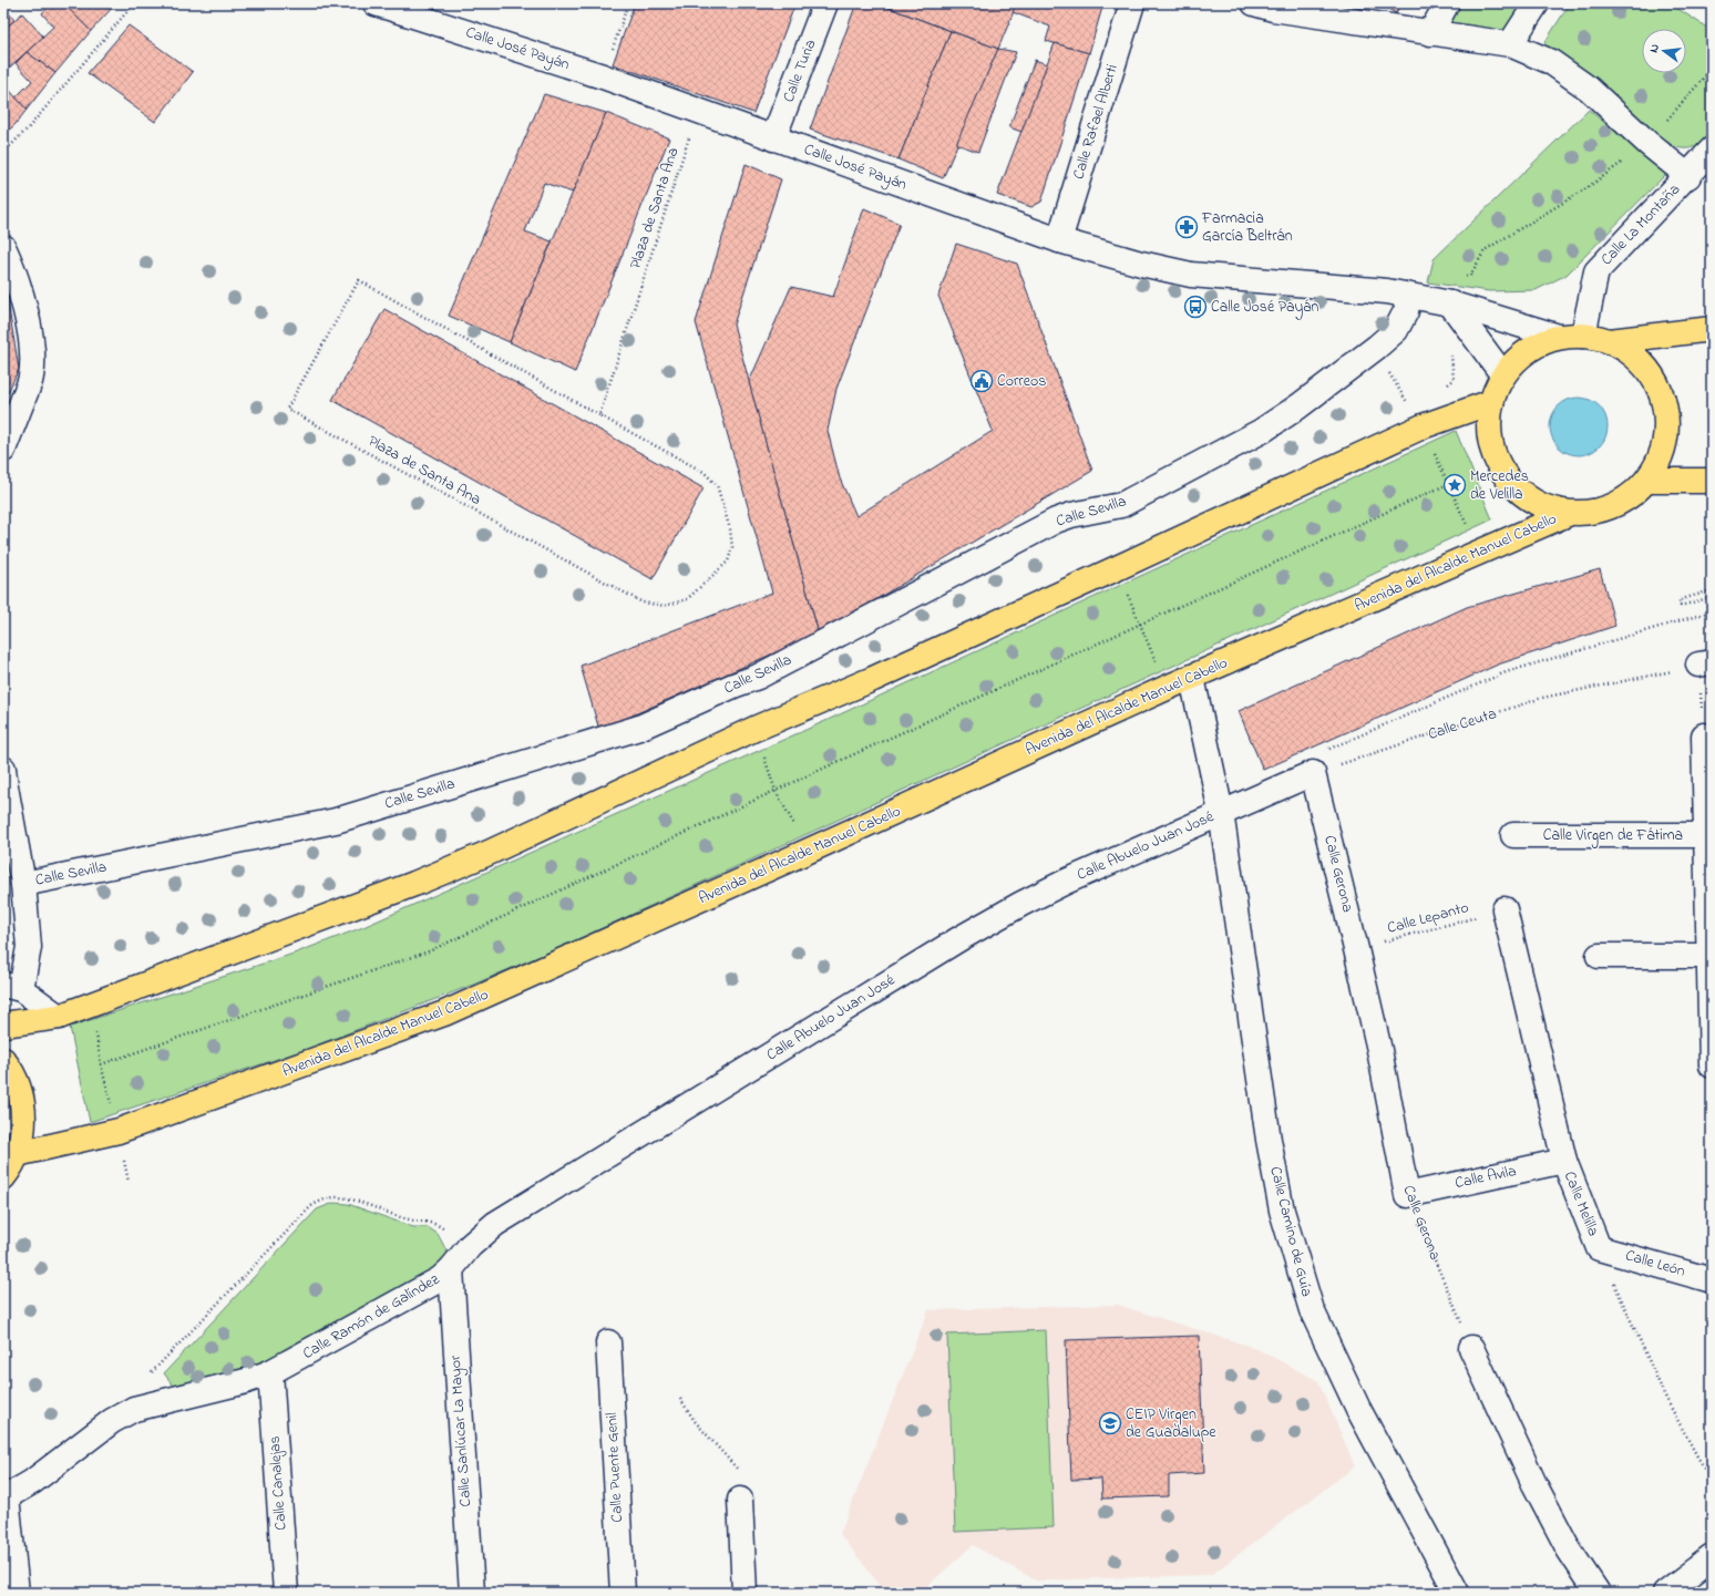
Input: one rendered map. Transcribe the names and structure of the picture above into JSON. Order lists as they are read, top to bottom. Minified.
{"streets":{"main road":["Avenida del Alcalde Manuel Cabello"],"street":["Calle José Payán","Calle Turia","Calle Rafael Alberti","Calle La Montaña","Calle Sevilla","Calle Virgen de Fátima","Calle Abuelo Juan José","Calle Gerona","Calle Avila","Calle Melilla","Calle Camino de Guía","Calle León","Calle Ramón de Galíndez","Calle Sanlúcar La Mayor","Calle Puente Genil","Calle Canalejas"],"path":["Plaza de Santa Ana","Calle Ceuta","Calle Lepanto"]},"crossings":[["Calle José Payán","Calle Turia"],["Calle José Payán","Calle Rafael Alberti"],["Calle José Payán","Plaza de Santa Ana"],["Calle José Payán","Calle Sevilla"],["Avenida del Alcalde Manuel Cabello","Calle Camino de Guía"],["Calle Ceuta","Calle Gerona"],["Calle Abuelo Juan José","Calle Camino de Guía"],["Calle Abuelo Juan José","Calle Ramón de Galíndez"],["Calle Abuelo Juan José","Calle Sanlúcar La Mayor"],["Calle Gerona","Calle Lepanto"],["Calle Gerona","Calle Avila"],["Calle Lepanto","Calle Melilla"],["Calle Avila","Calle Melilla"],["Calle Melilla","Calle León"],["Calle Ramón de Galíndez","Calle Sanlúcar La Mayor"],["Calle Ramón de Galíndez","Calle Canalejas"]],"places":{"pharmacy":["Farmacia García Beltrán"],"bus stop":["Calle José Payán"],"public building":["Correos"],"place":["Mercedes de Velilla"],"school or university":["CEIP Virgen de Guadalupe"]},"north":"left"}
